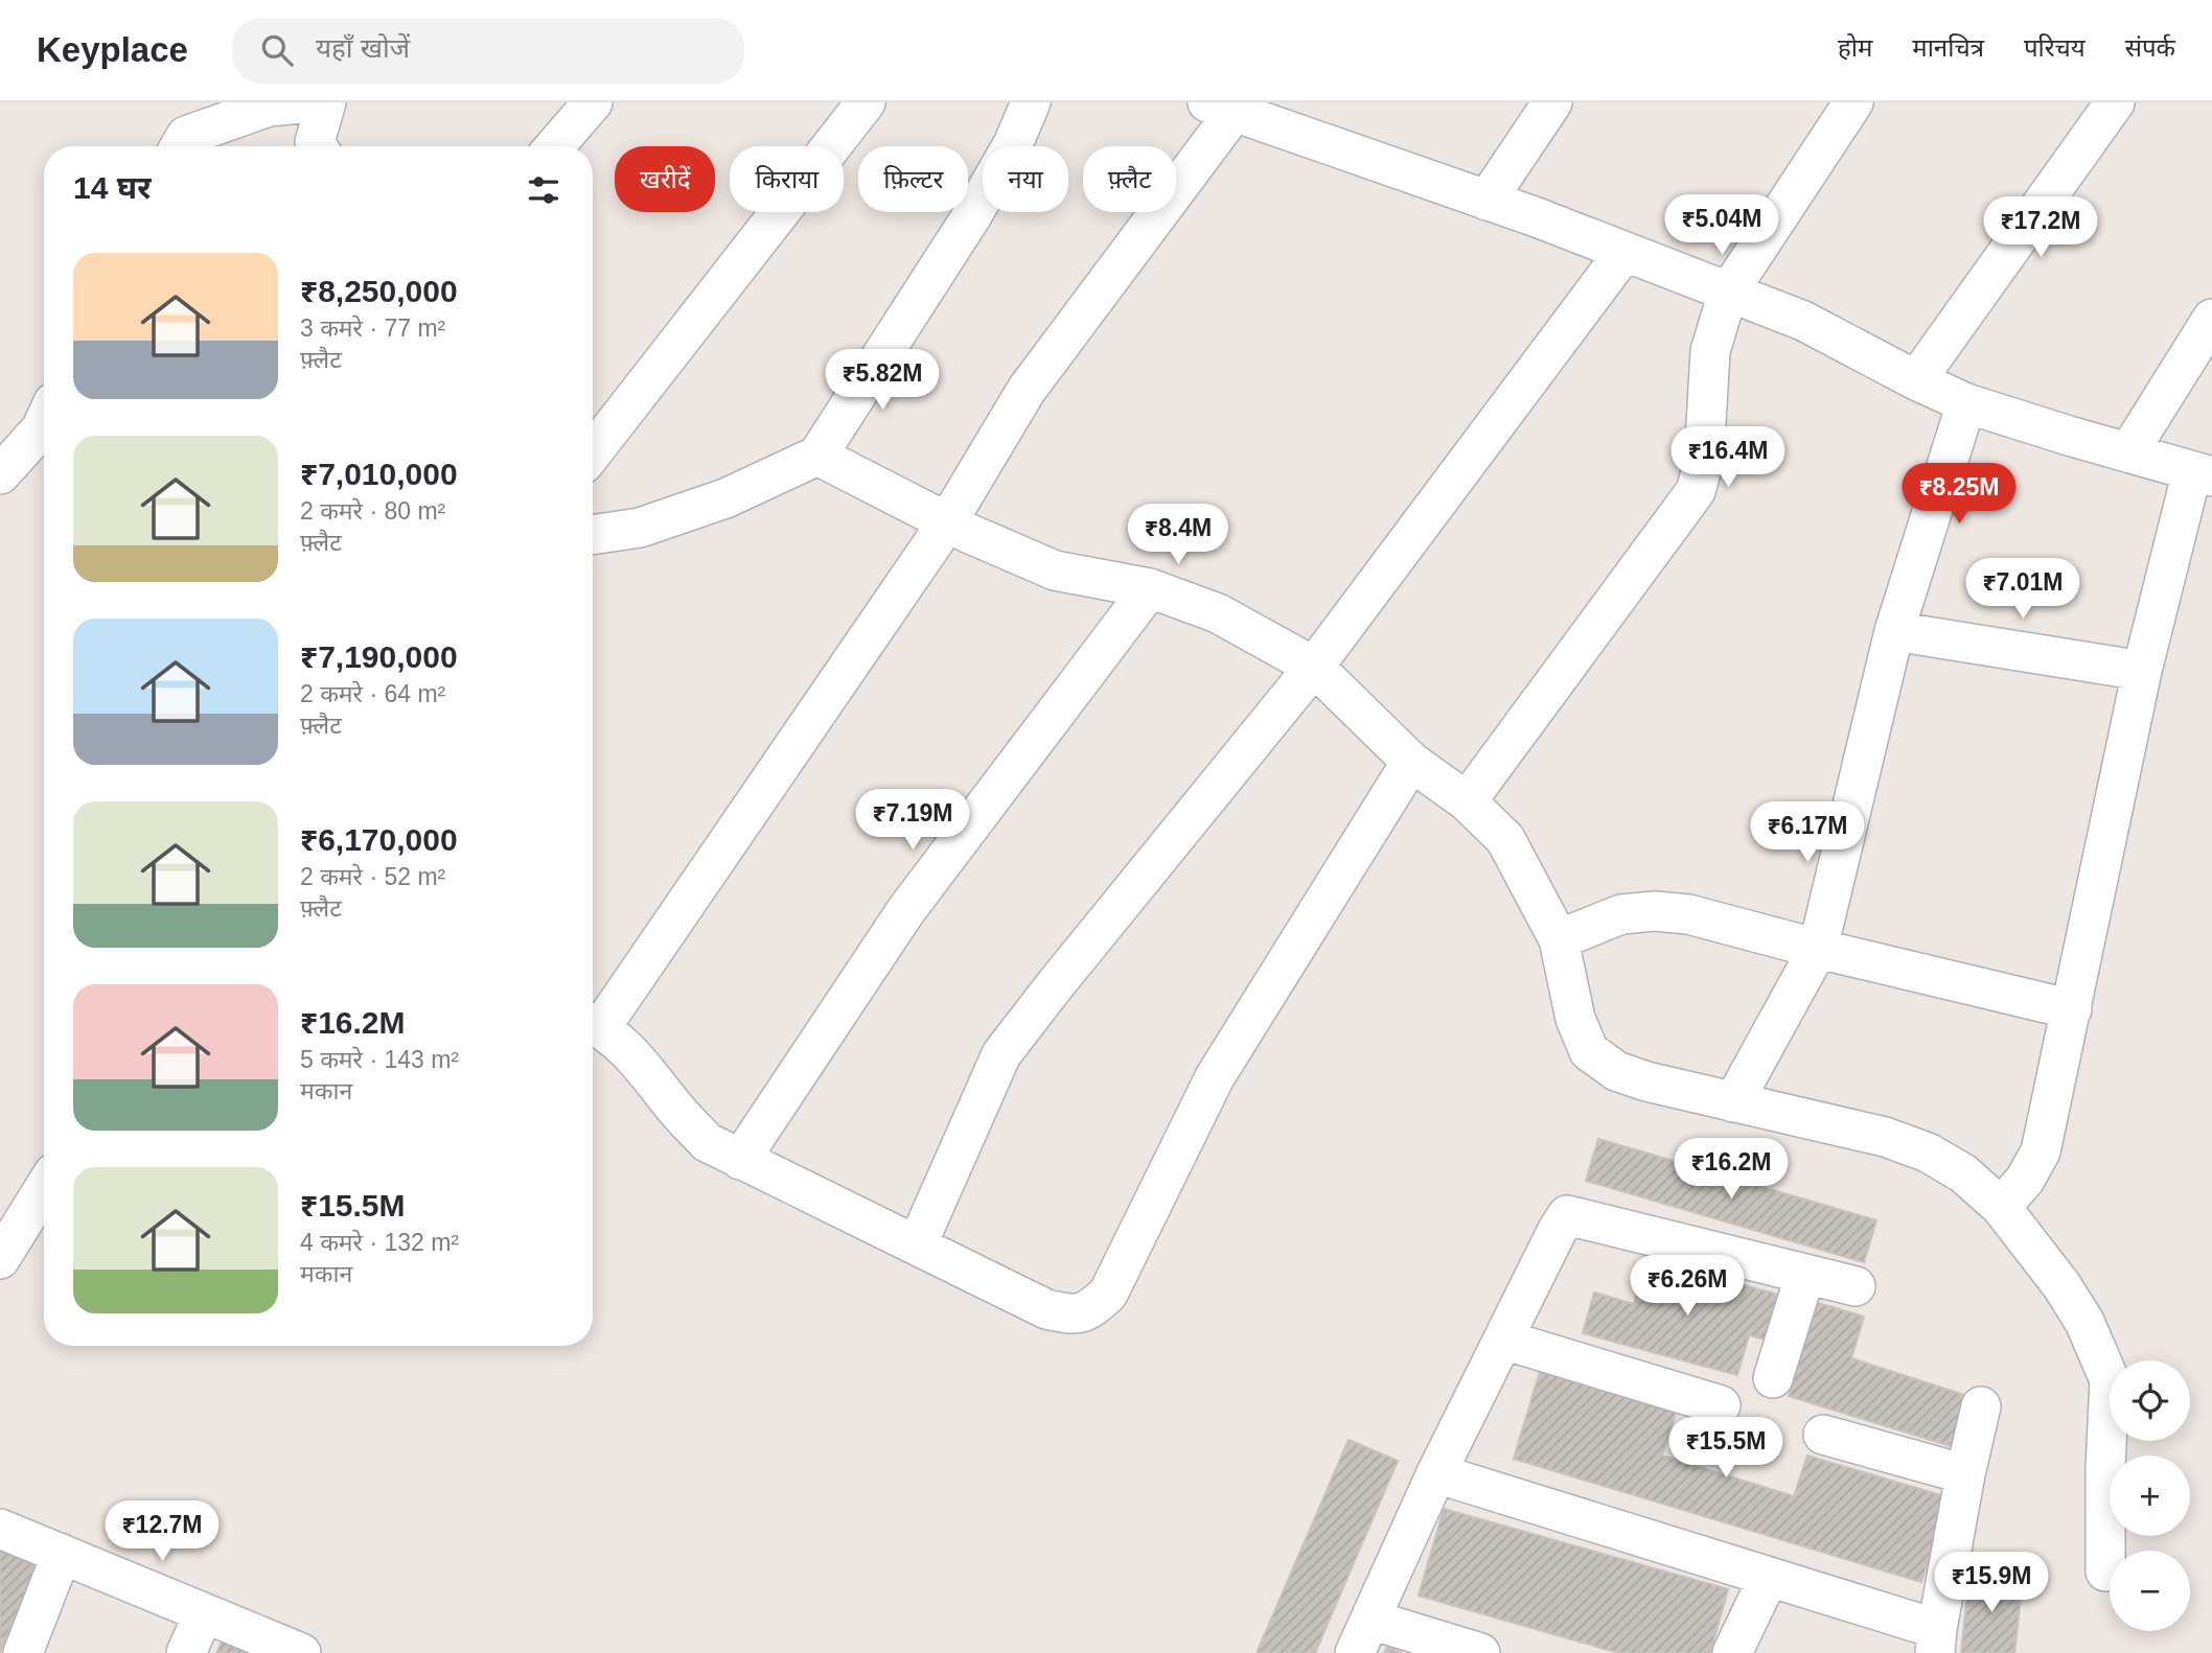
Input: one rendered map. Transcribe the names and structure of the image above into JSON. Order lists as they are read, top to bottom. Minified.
{"page":{"header":"Keyplace","search":"यहाँ खोजें","nav":["होम","मानचित्र","परिचय","संपर्क"],"chip":["खरीदें","किराया","फ़िल्टर","नया","फ़्लैट"],"heading":"14 घर","price":["₹5.04M","₹17.2M","₹5.82M","₹16.4M","₹8.25M","₹8.4M","₹7.01M","₹7.19M","₹6.17M","₹16.2M","₹6.26M","₹15.5M","₹12.7M","₹15.9M"],"list":[{"name":"₹8,250,000","note":"3 कमरे · 77 m² · फ़्लैट"},{"name":"₹7,010,000","note":"2 कमरे · 80 m² · फ़्लैट"},{"name":"₹7,190,000","note":"2 कमरे · 64 m² · फ़्लैट"},{"name":"₹6,170,000","note":"2 कमरे · 52 m² · फ़्लैट"},{"name":"₹16.2M","note":"5 कमरे · 143 m² · मकान"},{"name":"₹15.5M","note":"4 कमरे · 132 m² · मकान"}],"map_buttons":["+","−"]}}
